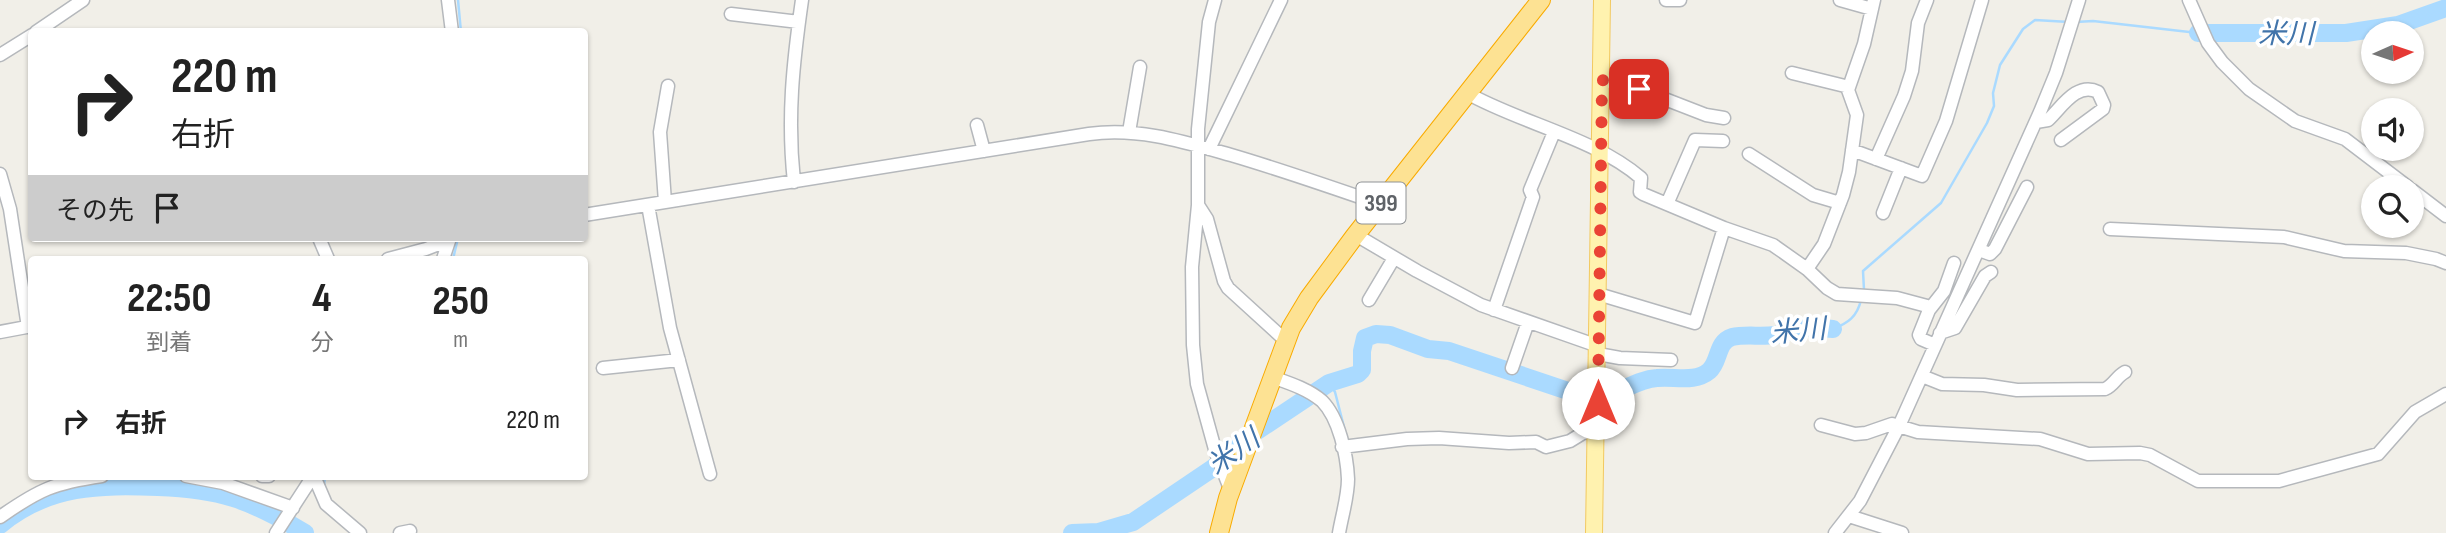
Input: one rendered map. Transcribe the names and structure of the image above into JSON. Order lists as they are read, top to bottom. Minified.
{"streets":{"highway":["399"]},"water":["米川"],"north":"right","page":{"turn":["220 m","右折"],"then":"その先","eta":["22:50","到着","4","分","250","m"],"list":[{"name":"右折","value":"220 m"}]}}
